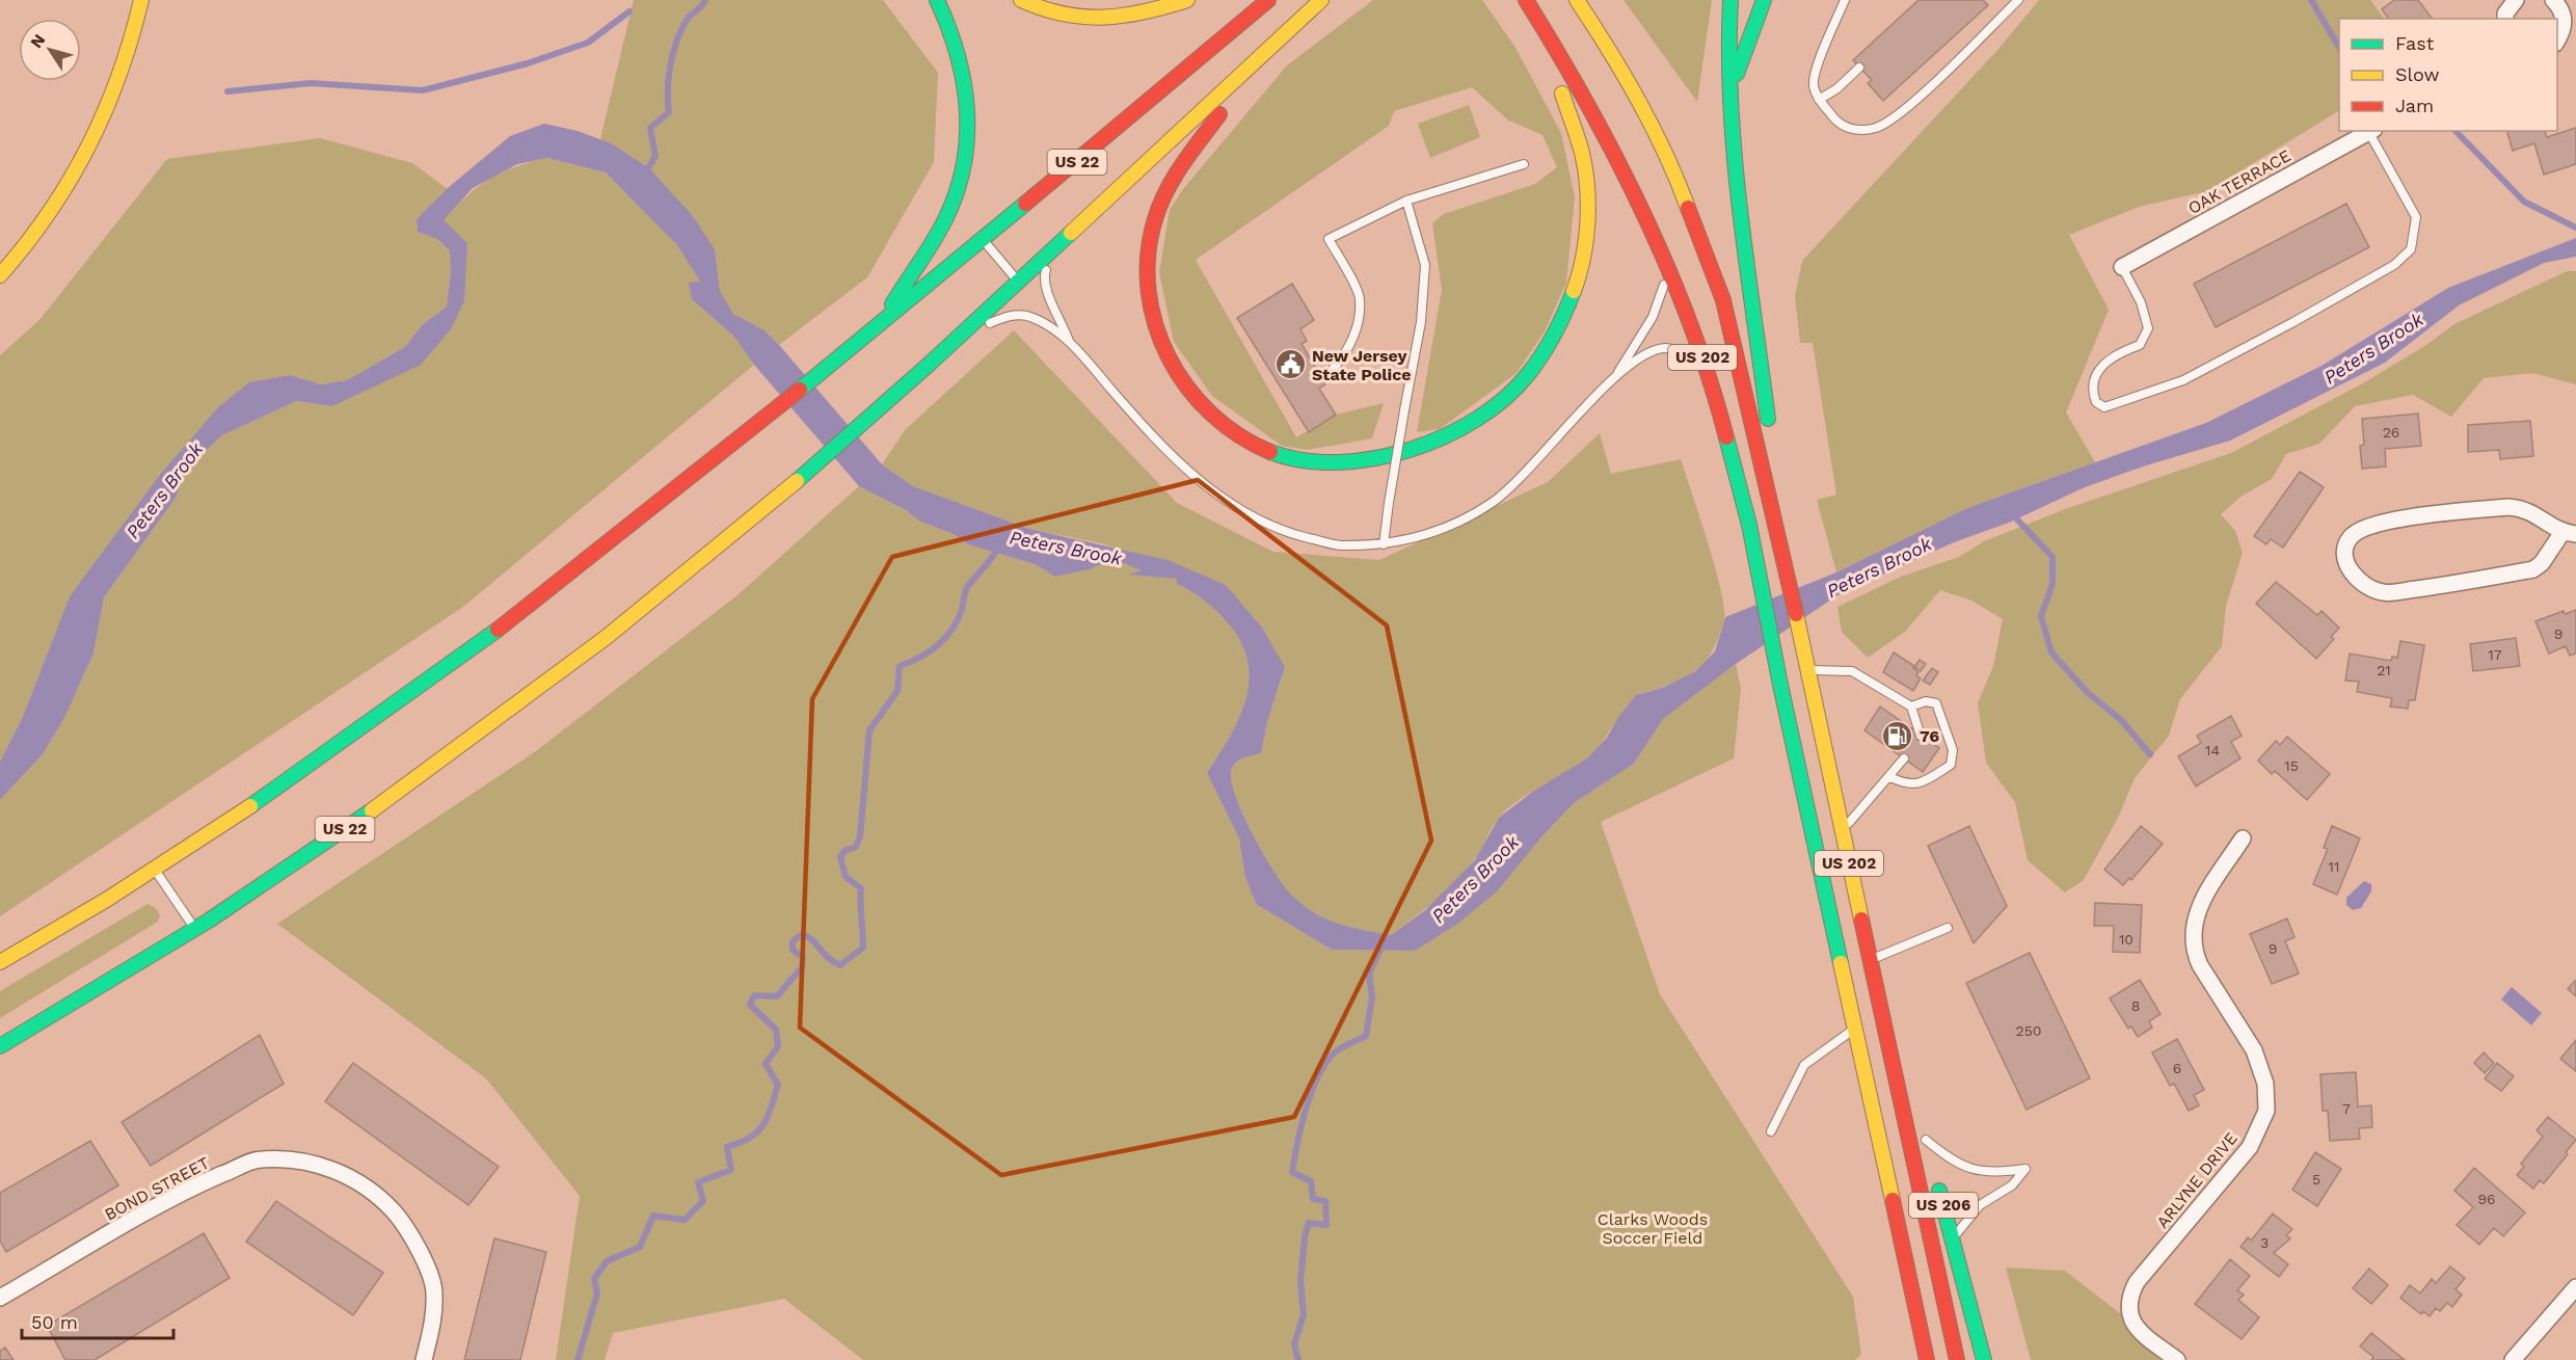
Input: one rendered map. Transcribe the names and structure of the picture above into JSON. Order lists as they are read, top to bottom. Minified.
{"streets":{"main road":["US 22","US 202","US 206"],"street":["OAK TERRACE","ARLYNE DRIVE","BOND STREET"]},"water":["Peters Brook"],"parks":["Clarks Woods Soccer Field"],"places":{"public building":["New Jersey State Police"],"fuel station":["76"]},"house_numbers":["26","9","17","21","14","15","11","10","9","8","250","6","7","5","96","3"],"legend":["Fast","Slow","Jam"],"scale_bar":"50 m","north":"top left"}
